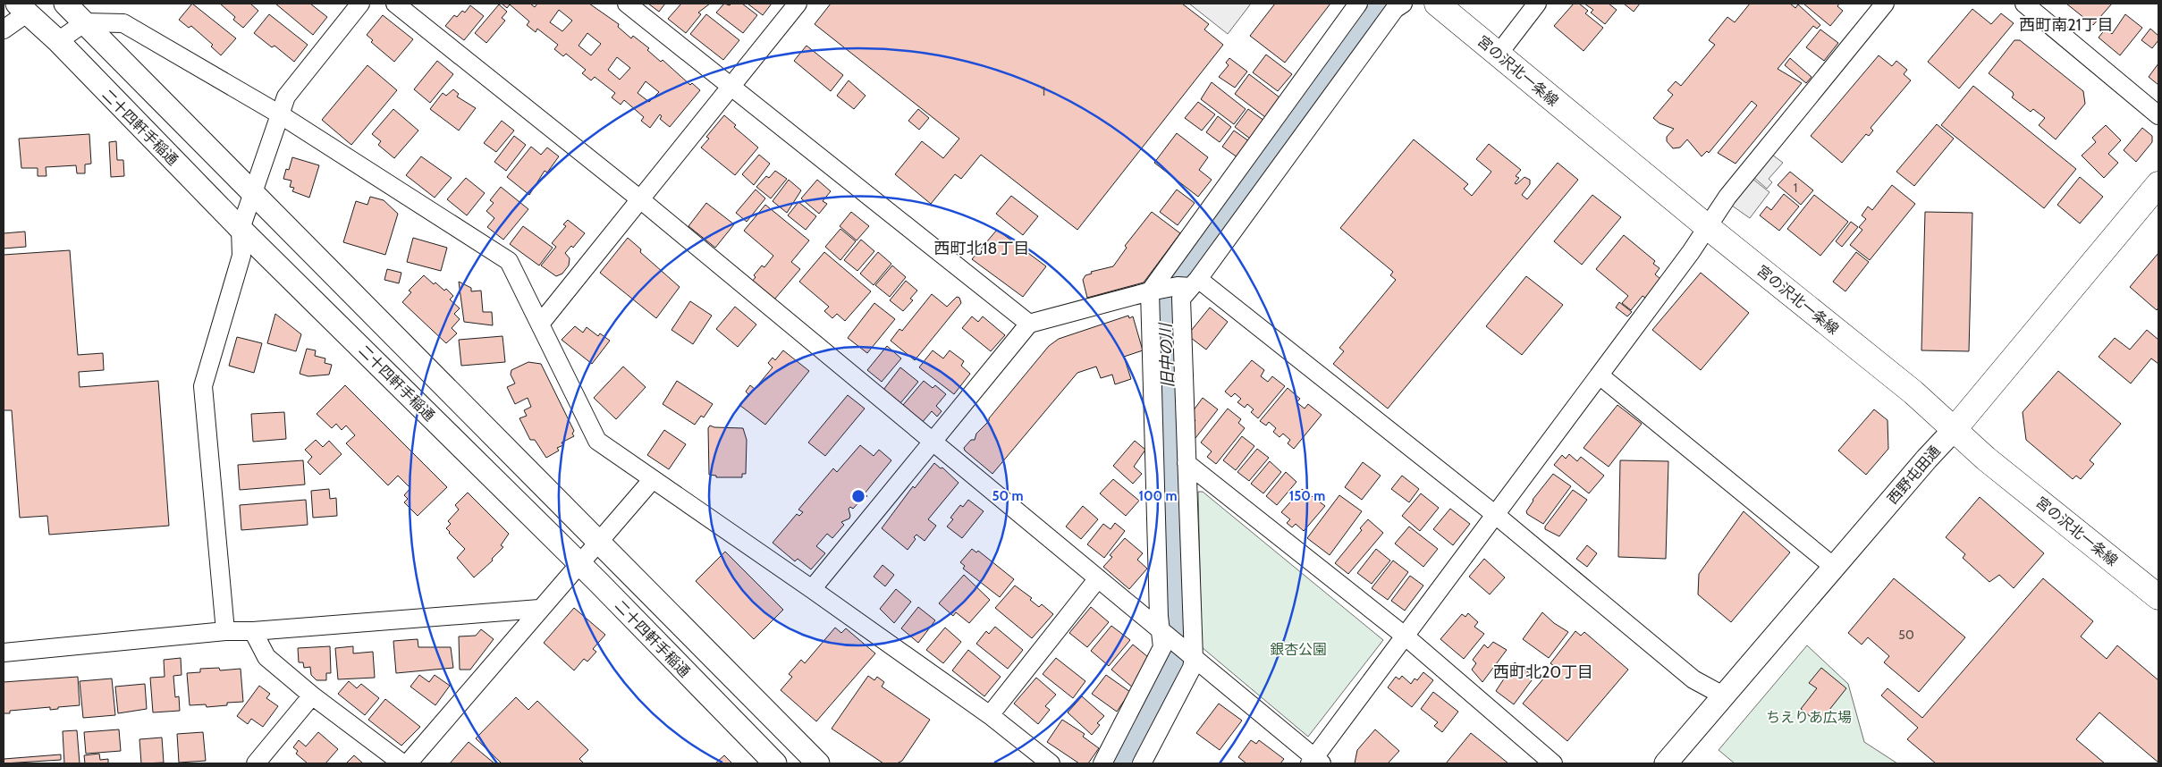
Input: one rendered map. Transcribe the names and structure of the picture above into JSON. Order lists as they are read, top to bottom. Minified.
{"streets":{"main road":["宮の沢北一条線","西野屯田通"],"street":["二十四軒手稲通"]},"crossings":[["宮の沢北一条線","西野屯田通"]],"districts":["西町南21丁目","西町北18丁目","西町北20丁目"],"water":["旧中の川"],"parks":["銀杏公園","ちえりあ広場"],"house_numbers":["1","1","50"],"rings":["50 m","100 m","150 m"]}
